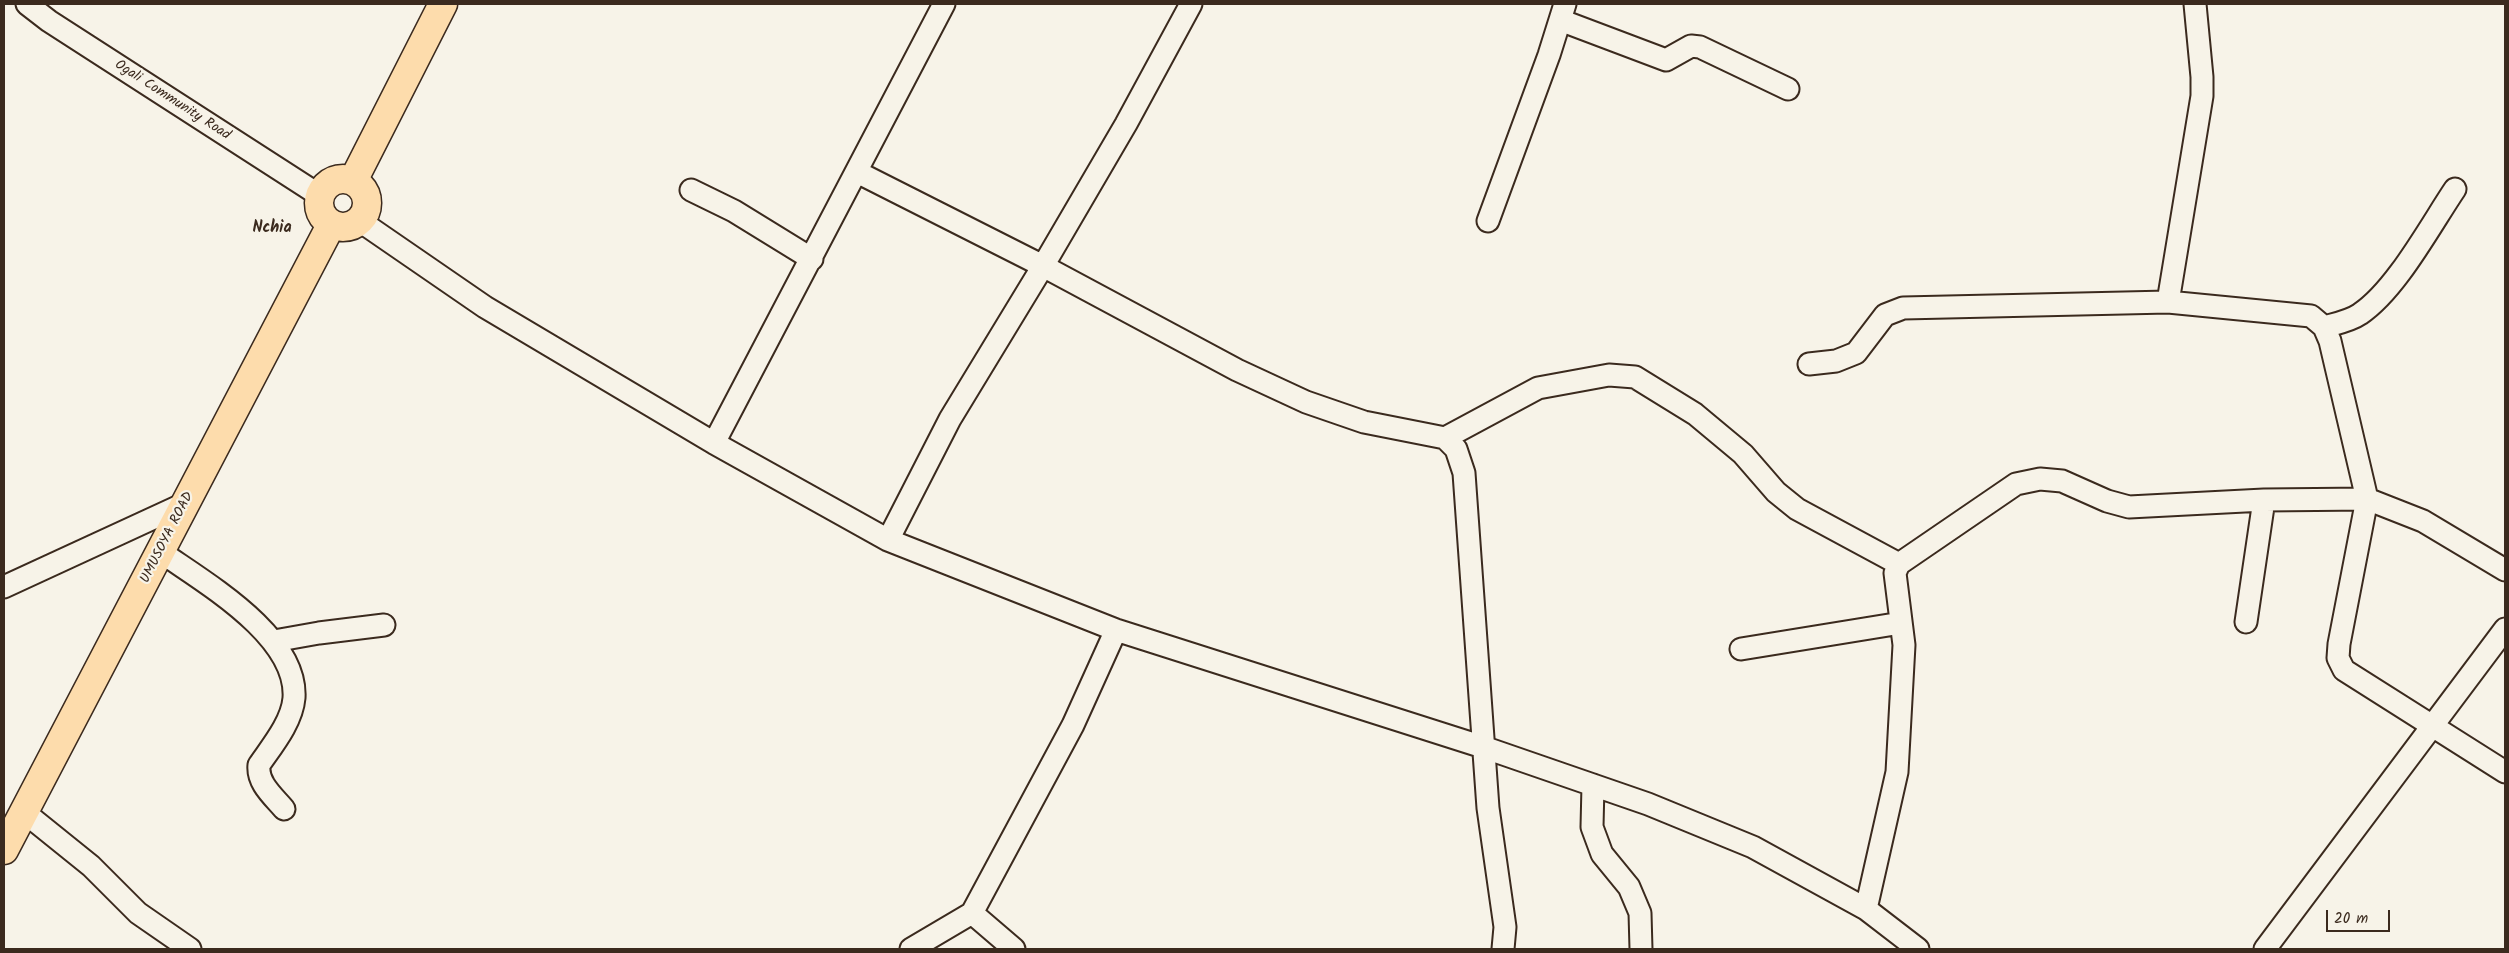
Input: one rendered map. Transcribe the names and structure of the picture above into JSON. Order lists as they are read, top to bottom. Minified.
{"streets":{"main road":["UMUSOYA ROAD"],"street":["Ogali Community Road"]},"crossings":[["Ogali Community Road","UMUSOYA ROAD"]],"districts":["Nchia"],"scale_bar":"20 m"}
